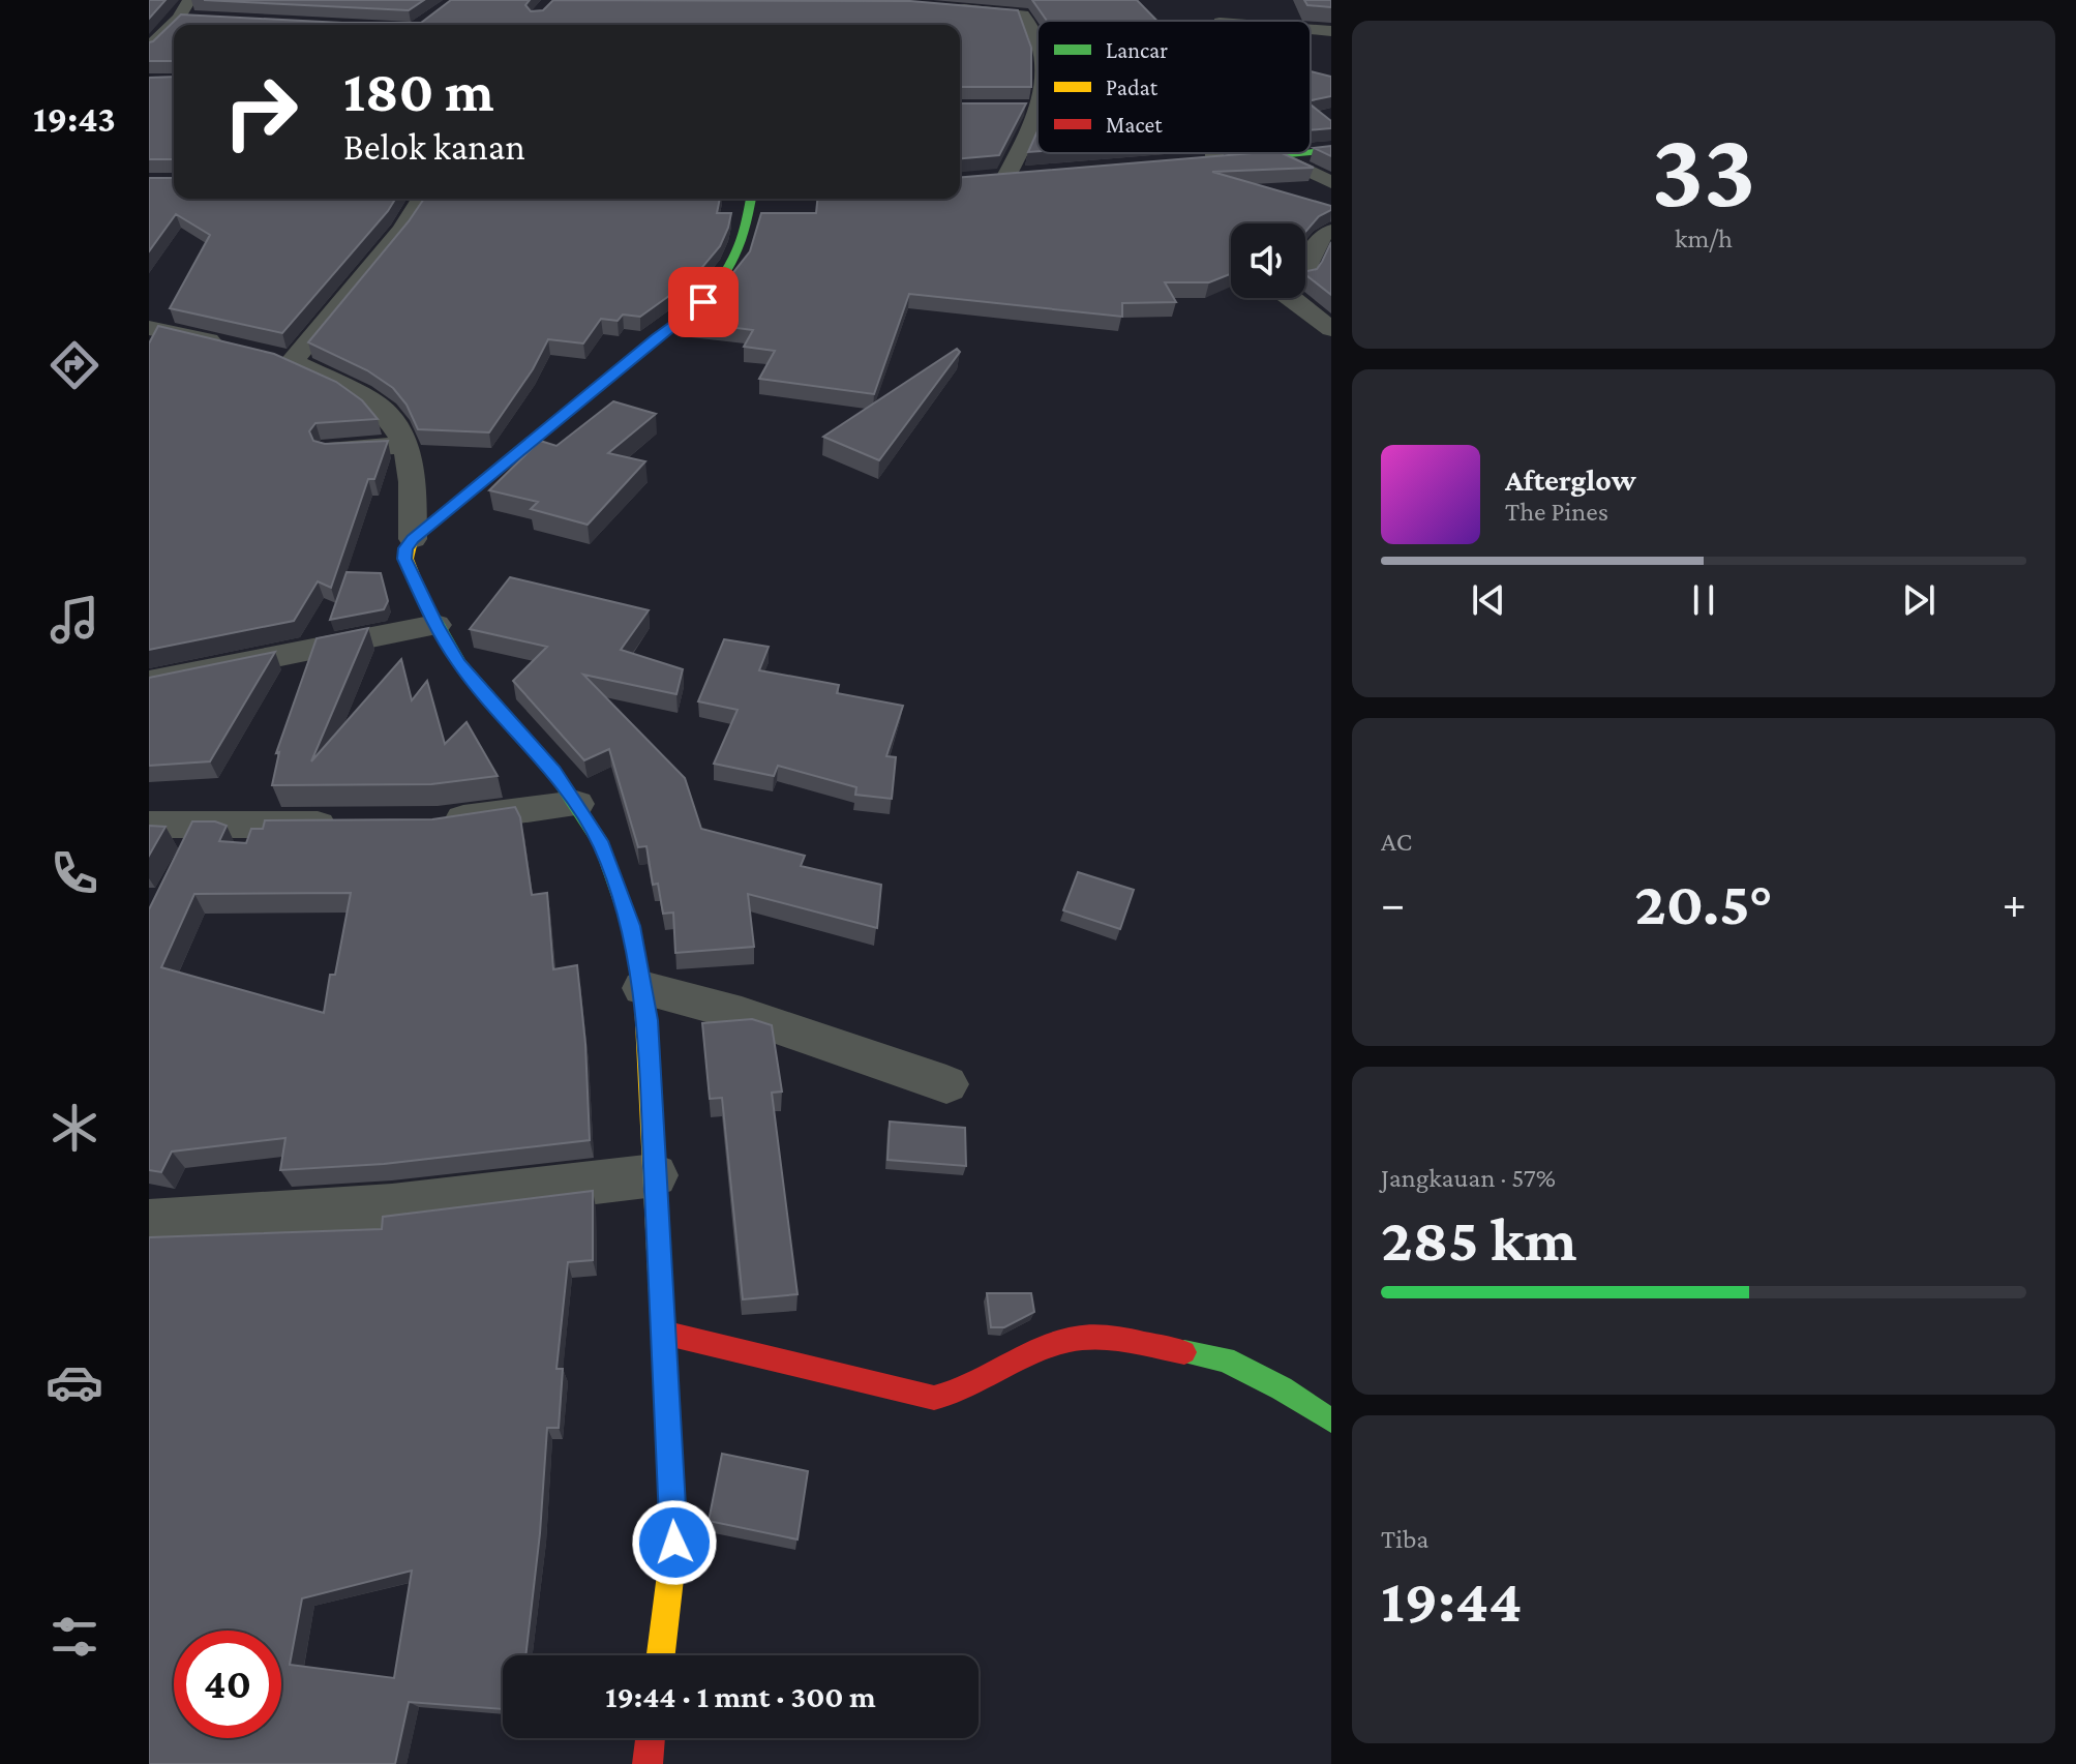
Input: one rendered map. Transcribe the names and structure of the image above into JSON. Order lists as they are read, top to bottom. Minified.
{"legend":["Lancar","Padat","Macet"],"page":{"tabs":"19:43","tile":[["33","km/h"],"AC",["Jangkauan · 57%","285 km"],["Tiba","19:44"]],"turn":["180 m","Belok kanan"],"song":["Afterglow","The Pines"],"heat":["−","20.5°","+"],"limit":"40","trip":"19:44 · 1 mnt · 300 m"}}
